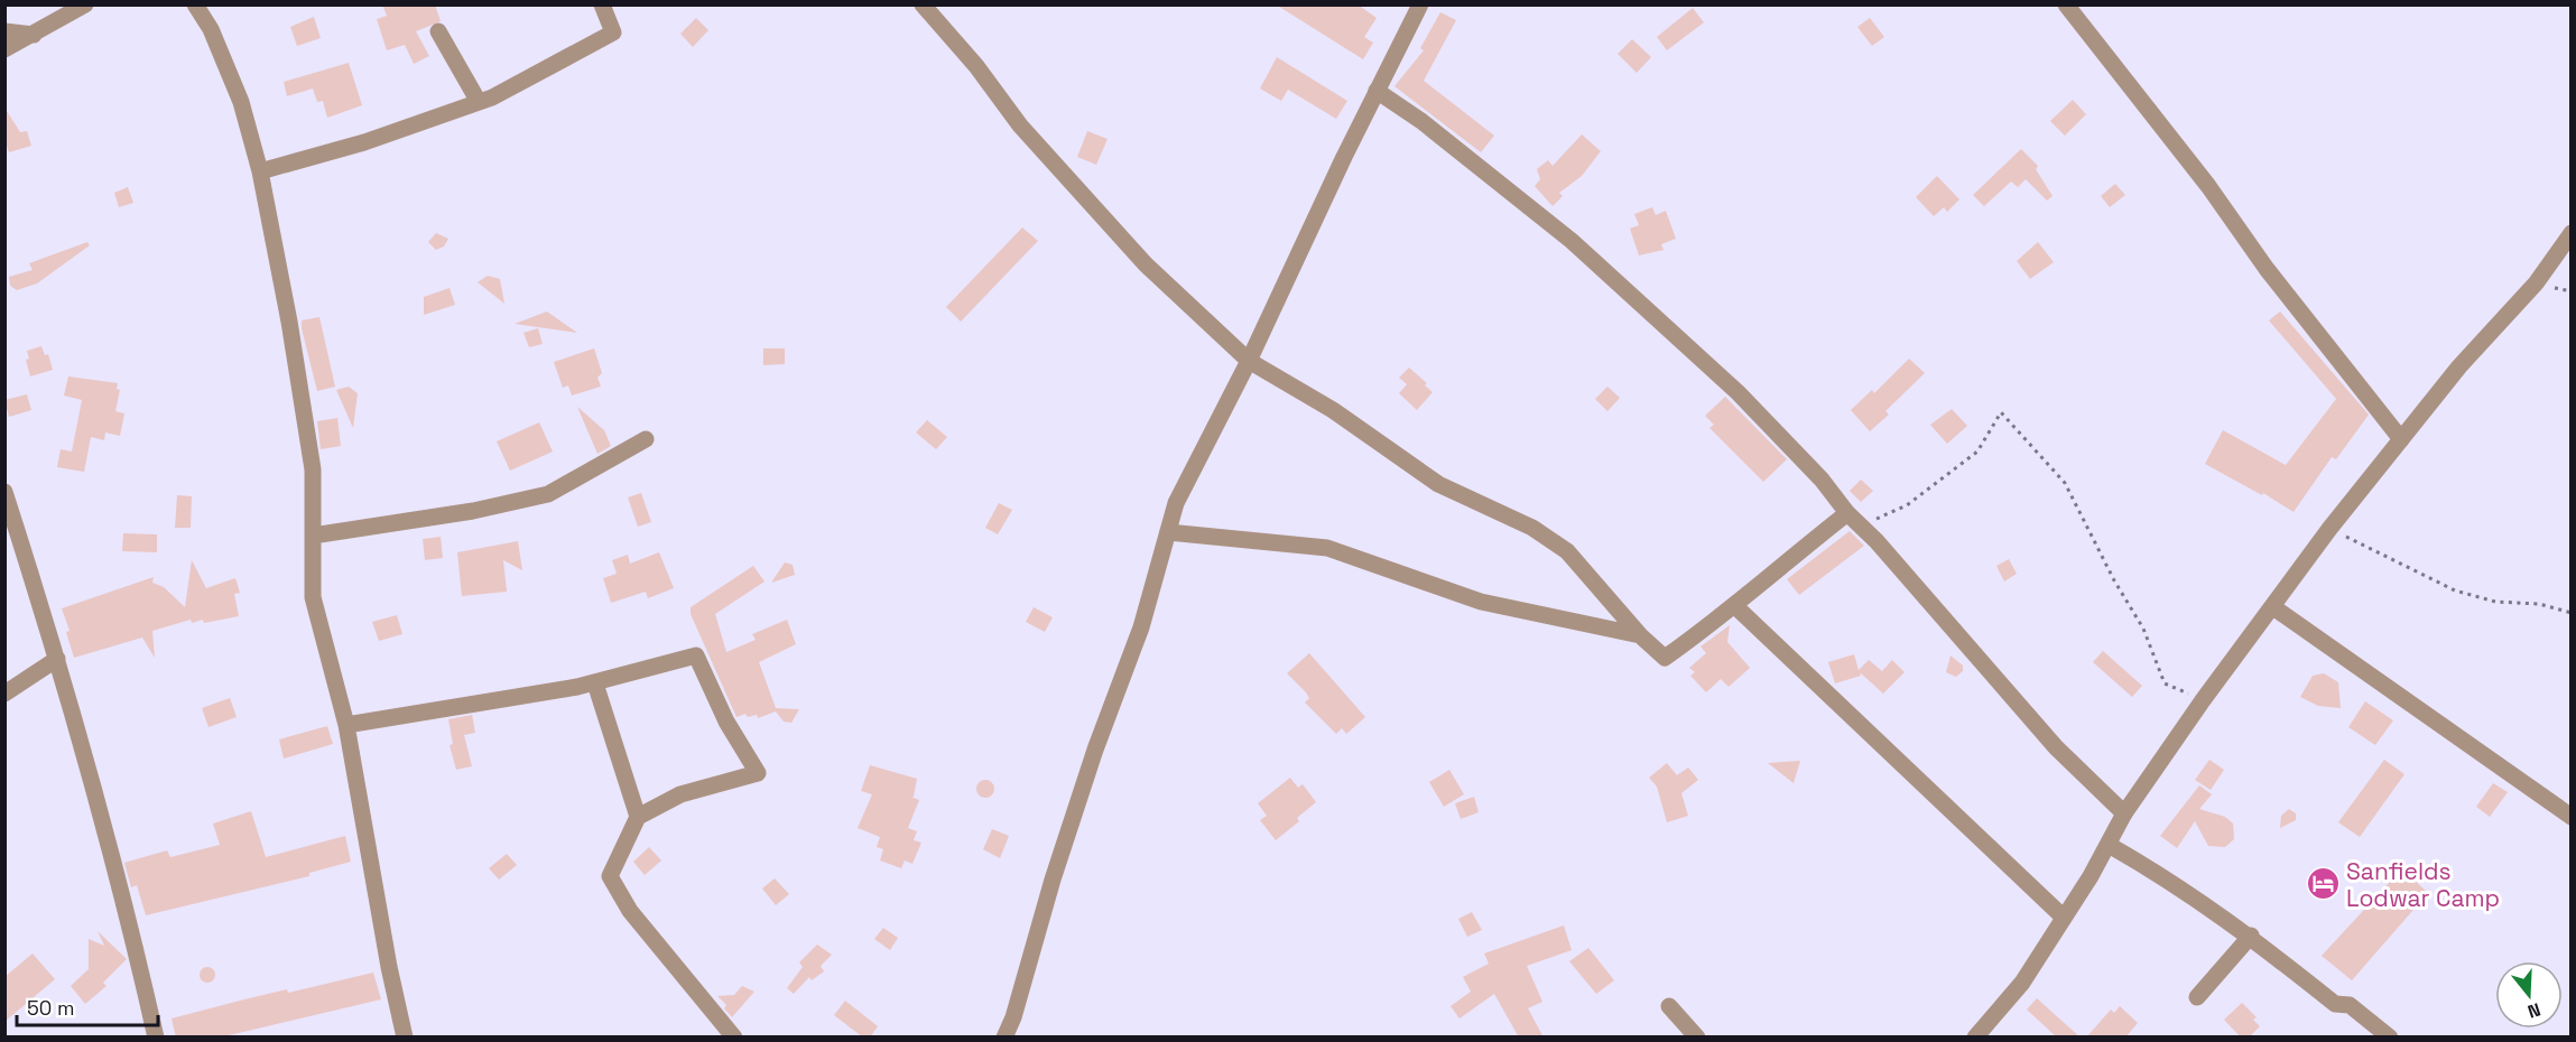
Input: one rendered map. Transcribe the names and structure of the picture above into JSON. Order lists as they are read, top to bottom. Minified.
{"places":{"hotel":["Sanfields Lodwar Camp"]},"scale_bar":"50 m","north":"bottom"}
